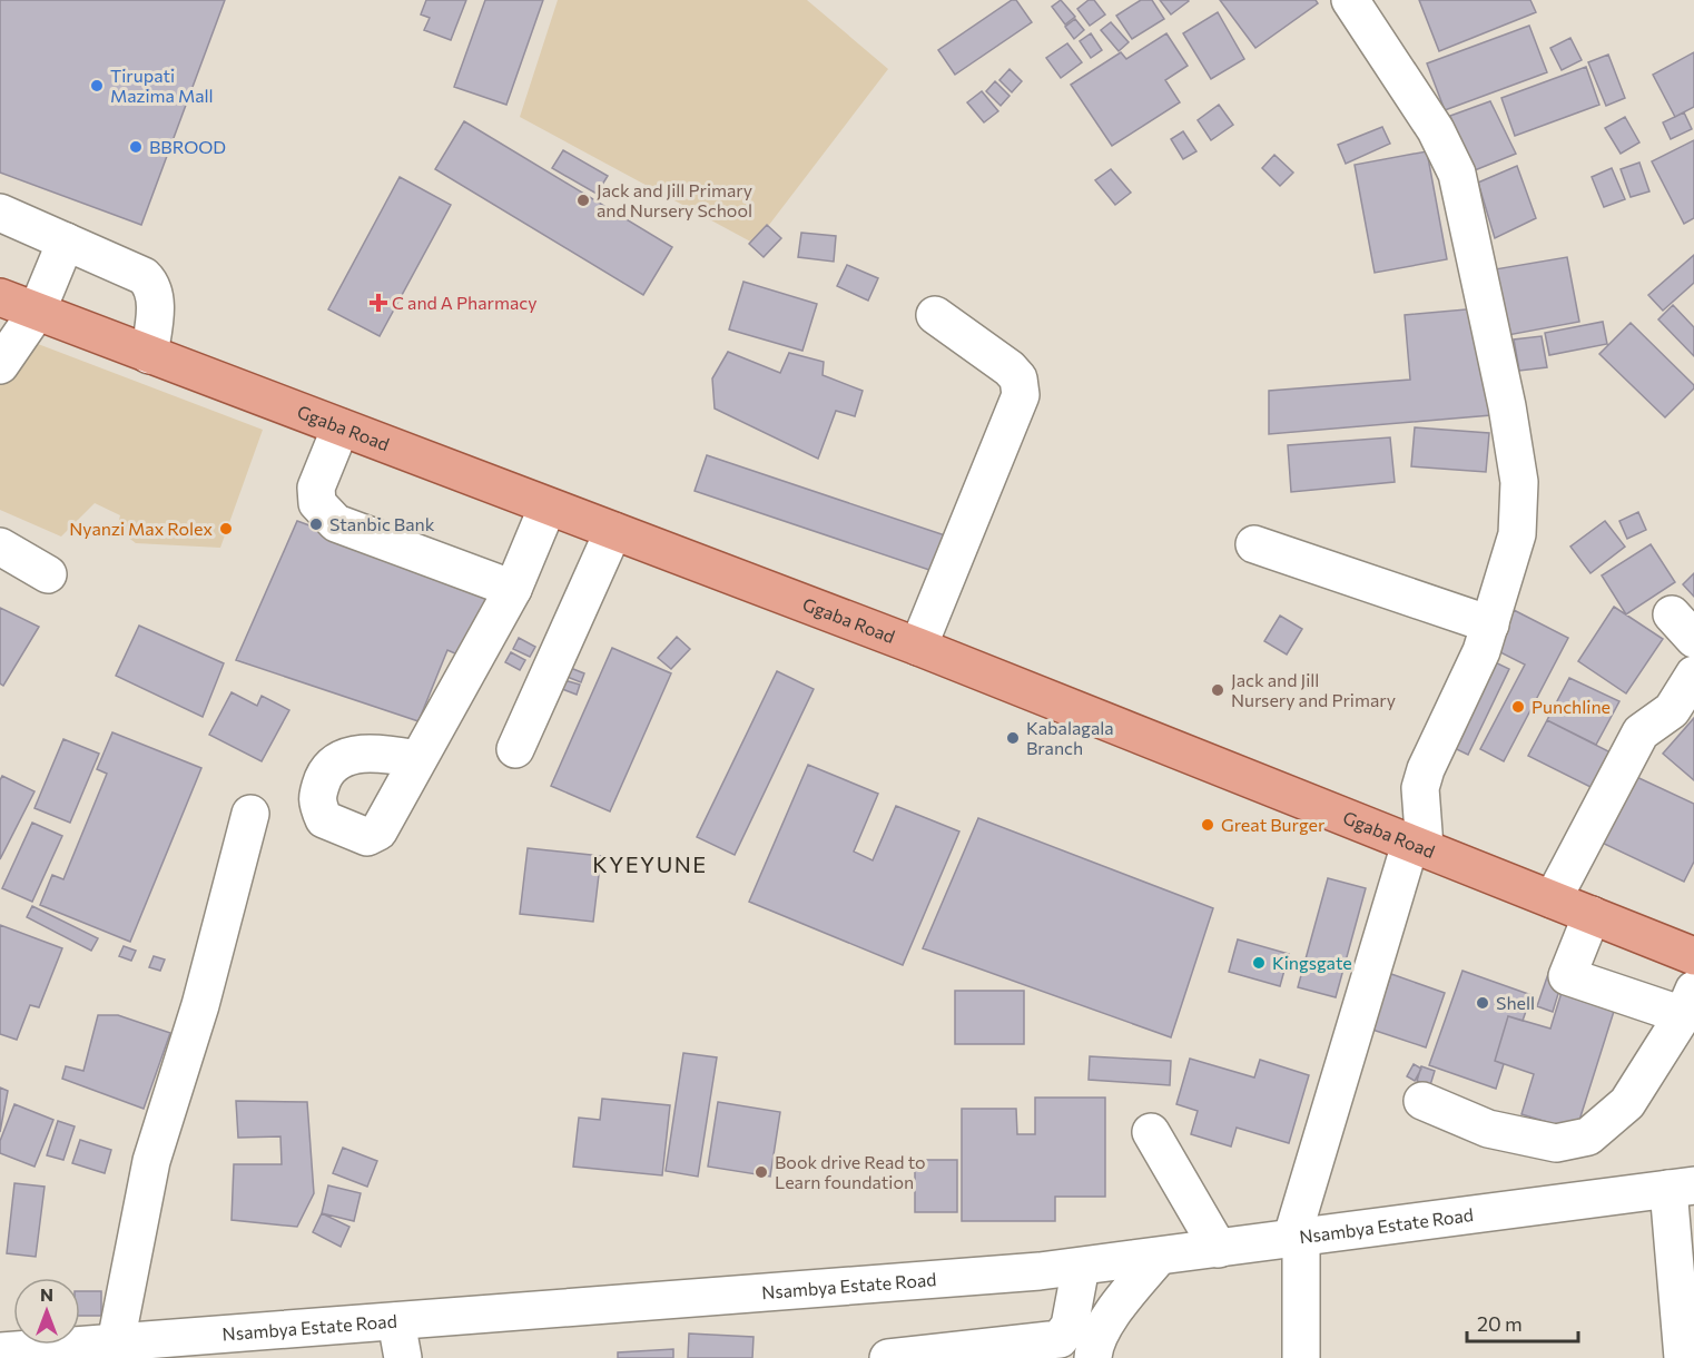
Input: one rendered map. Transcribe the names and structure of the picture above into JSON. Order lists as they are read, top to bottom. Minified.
{"streets":{"main road":["Ggaba Road"],"street":["Nsambya Estate Road"]},"districts":["KYEYUNE"],"places":{"other":["Tirupati Mazima Mall","BBROOD","Jack and Jill Primary and Nursery School","Stanbic Bank","Nyanzi Max Rolex","Jack and Jill Nursery and Primary","Punchline","Kabalagala Branch","Great Burger","Kingsgate","Shell","Book drive Read to Learn foundation"],"health":["C and A Pharmacy"]},"scale_bar":"20 m","north":"top"}
